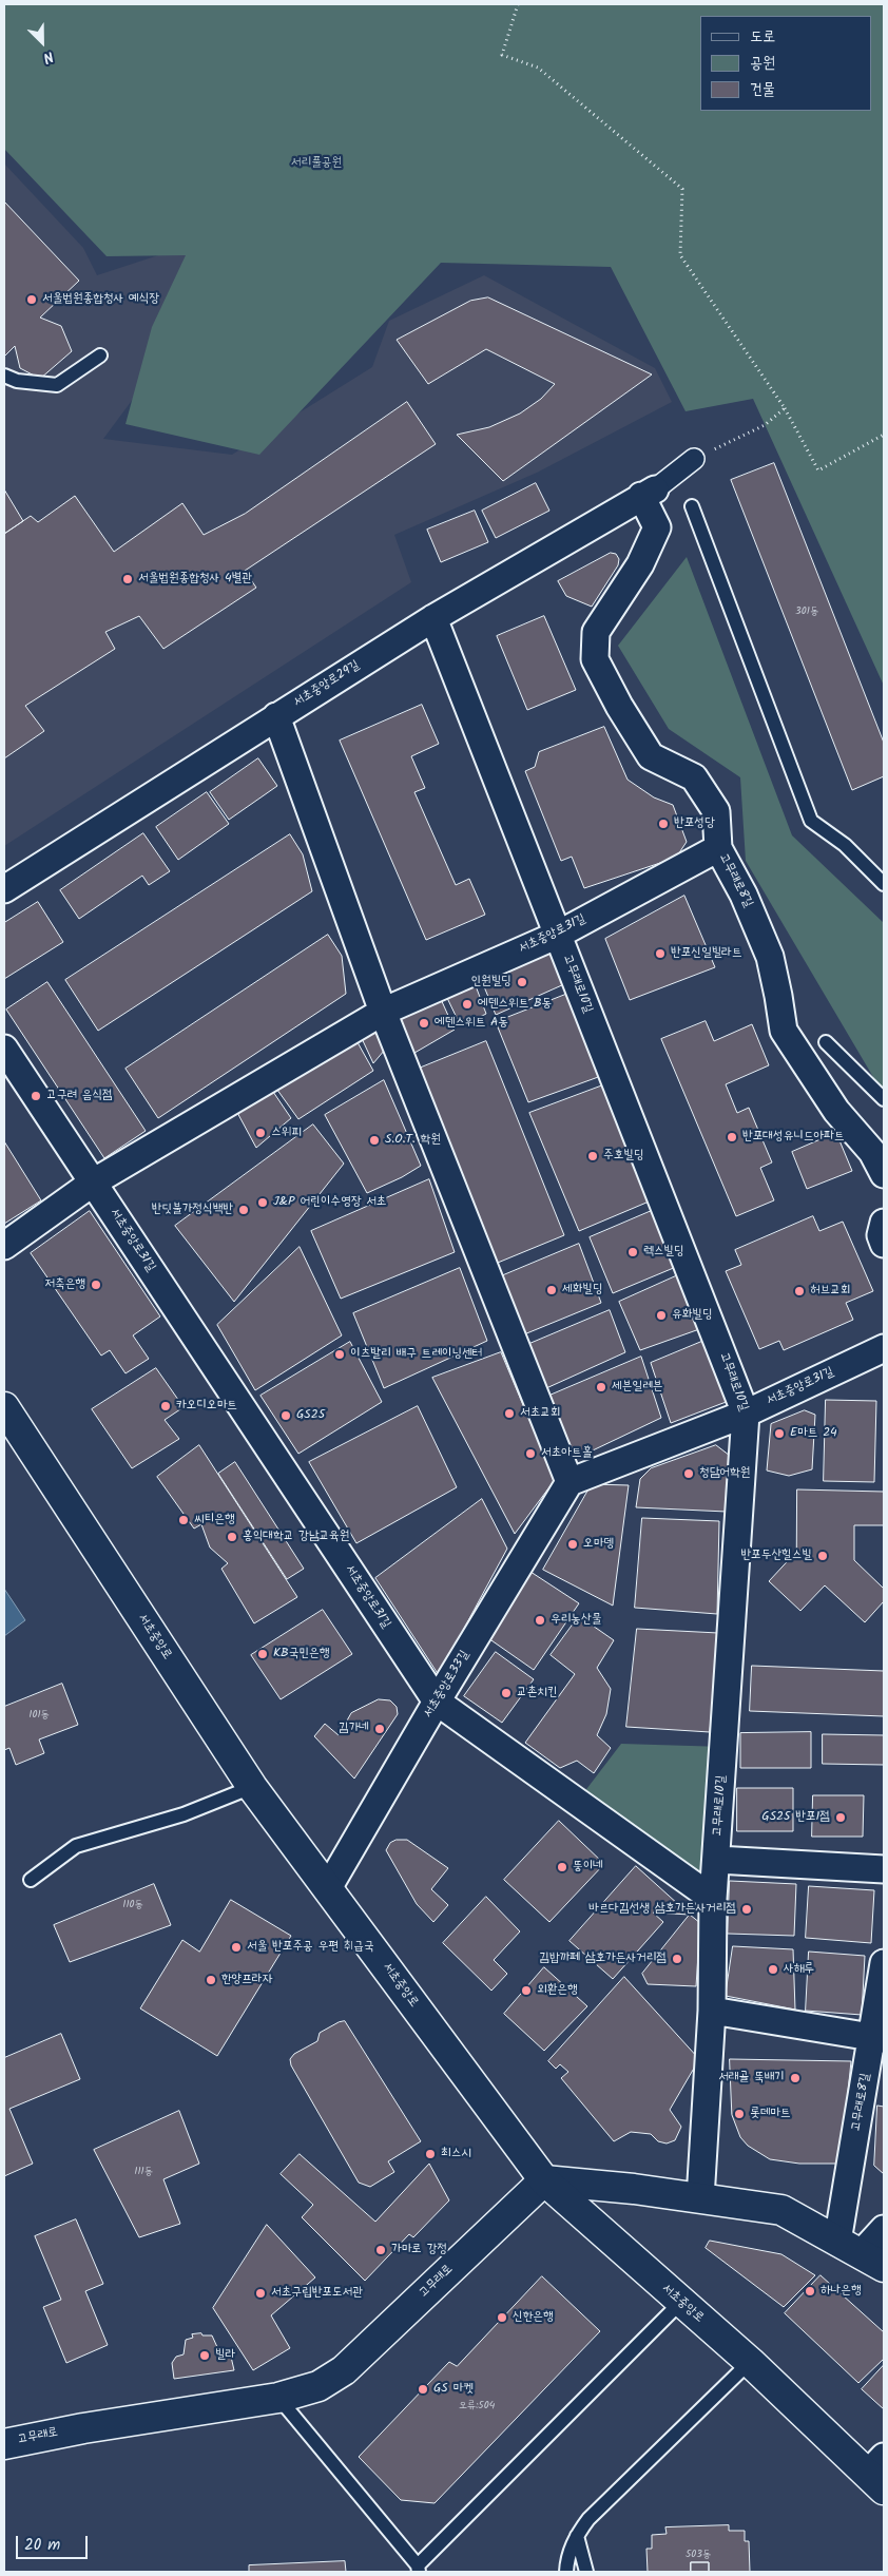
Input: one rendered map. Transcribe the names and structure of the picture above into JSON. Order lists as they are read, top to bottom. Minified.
{"streets":{"main road":["서초중앙로","고무래로"],"street":["서초중앙로29길","고무래로8길","서초중앙로31길","고무래로10길","서초중앙로33길"]},"crossings":[["서초중앙로29길","고무래로8길"],["서초중앙로29길","고무래로10길"],["고무래로8길","서초중앙로31길"],["서초중앙로31길","고무래로10길"],["서초중앙로31길","서초중앙로33길"],["서초중앙로","서초중앙로33길"],["서초중앙로","고무래로"]],"parks":["서리풀공원"],"places":["서울법원종합청사 예식장","서울법원종합청사 4별관","반포성당","반포신일빌라트","인원빌딩","에덴스위트 B동","에덴스위트 A동","고구려 음식점","스위피","반포대성유니드아파트","S.O.T. 학원","주호빌딩","J&P 어린이수영장 서초","반딧불가정식백반","렉스빌딩","저축은행","세화빌딩","허브교회","유화빌딩","이츠발리 배구 트레이닝센터","세븐일레븐","카오디오마트","서초교회","GS25","E마트 24","서초아트홀","청담어학원","씨티은행","홍익대학교 강남교육원","오마뎅","반포두산힐스빌","우리농산물","KB국민은행","교촌치킨","김가네","GS25 반포1점","뚱이네","바르다김선생 삼호가든사거리점","서울 반포주공 우편 취급국","김밥까페 삼호가든사거리점","사해루","한양프라자","외환은행","서래골 뚝배기","롯데마트","최스시","가마로 강정","하나은행","서초구립반포도서관","신한은행","빌라","GS 마켓"],"house_numbers":["301동","101동","110동","111동","오류:504","503동"],"legend":["도로","공원","건물"],"scale_bar":"20 m","north":"bottom right"}
